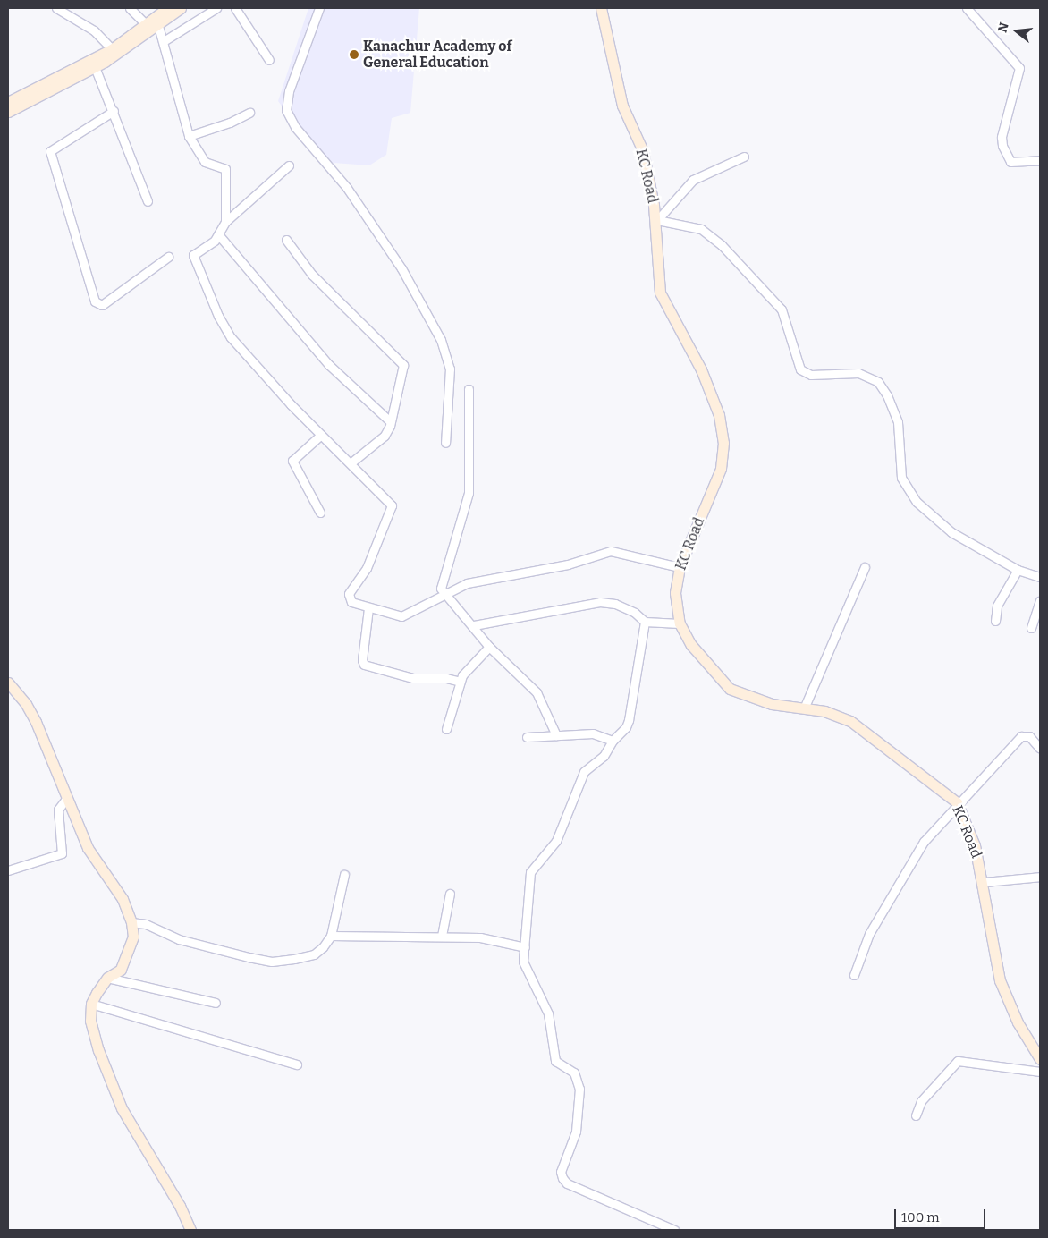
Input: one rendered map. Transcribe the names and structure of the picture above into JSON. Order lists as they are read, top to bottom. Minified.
{"streets":{"main road":["KC Road"]},"places":["Kanachur Academy of General Education"],"scale_bar":"100 m","north":"left"}
